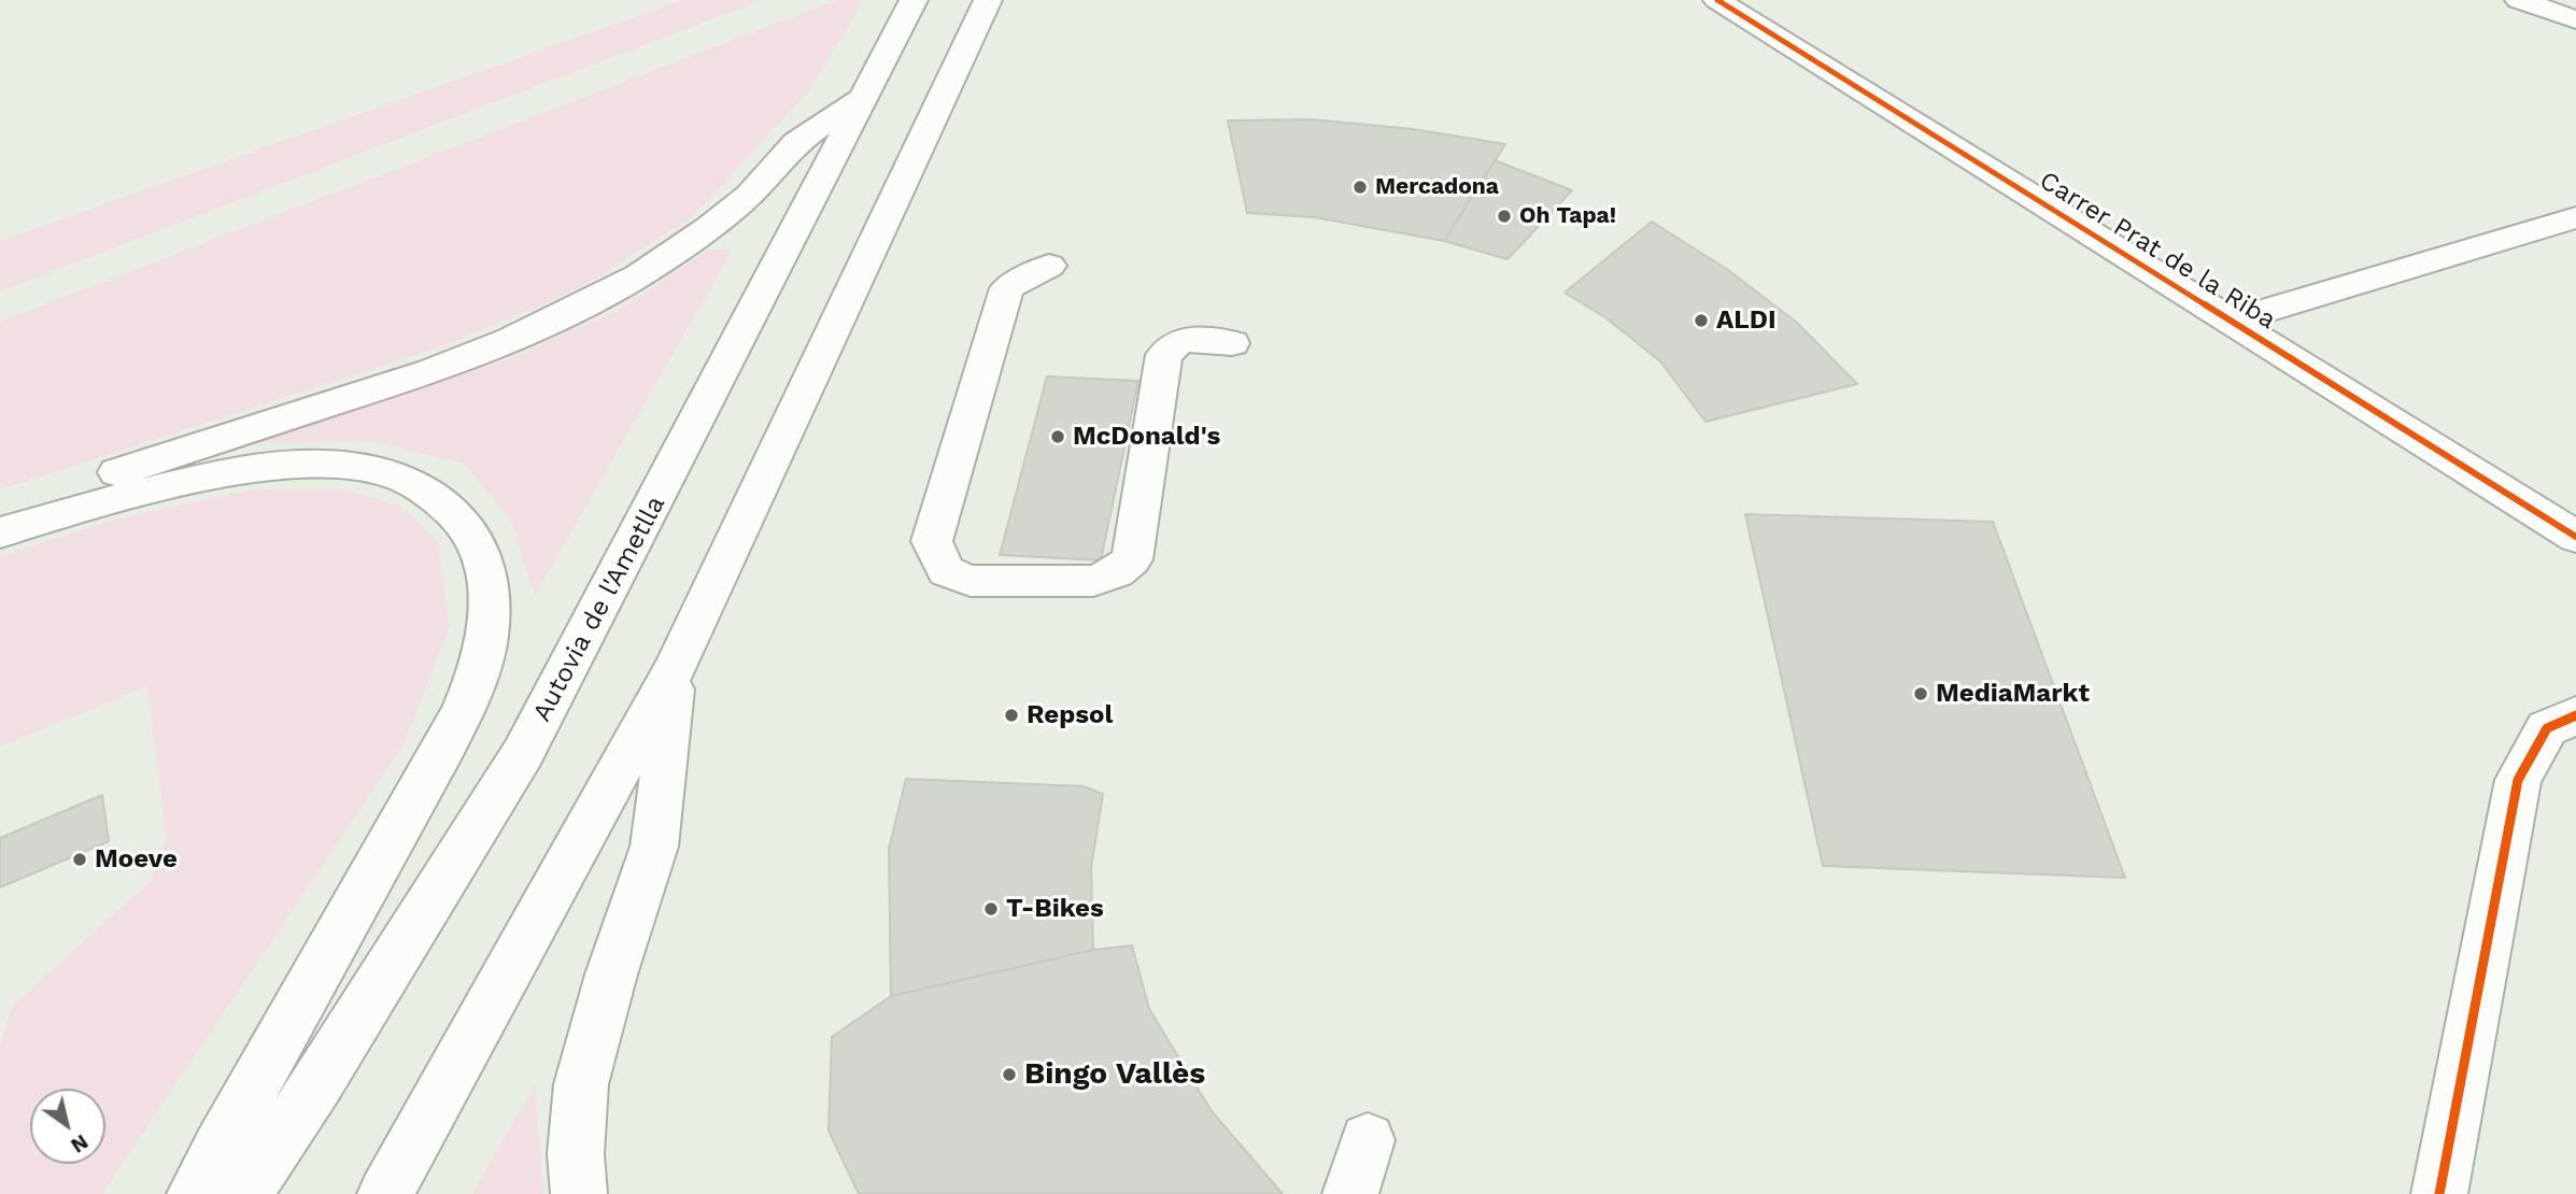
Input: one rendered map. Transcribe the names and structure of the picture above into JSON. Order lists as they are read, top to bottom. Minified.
{"streets":{"main road":["Carrer Prat de la Riba","Autovia de l'Ametlla"]},"places":["Mercadona","Oh Tapa!","ALDI","McDonald's","MediaMarkt","Repsol","Moeve","T-Bikes","Bingo Vallès"],"north":"bottom right"}
